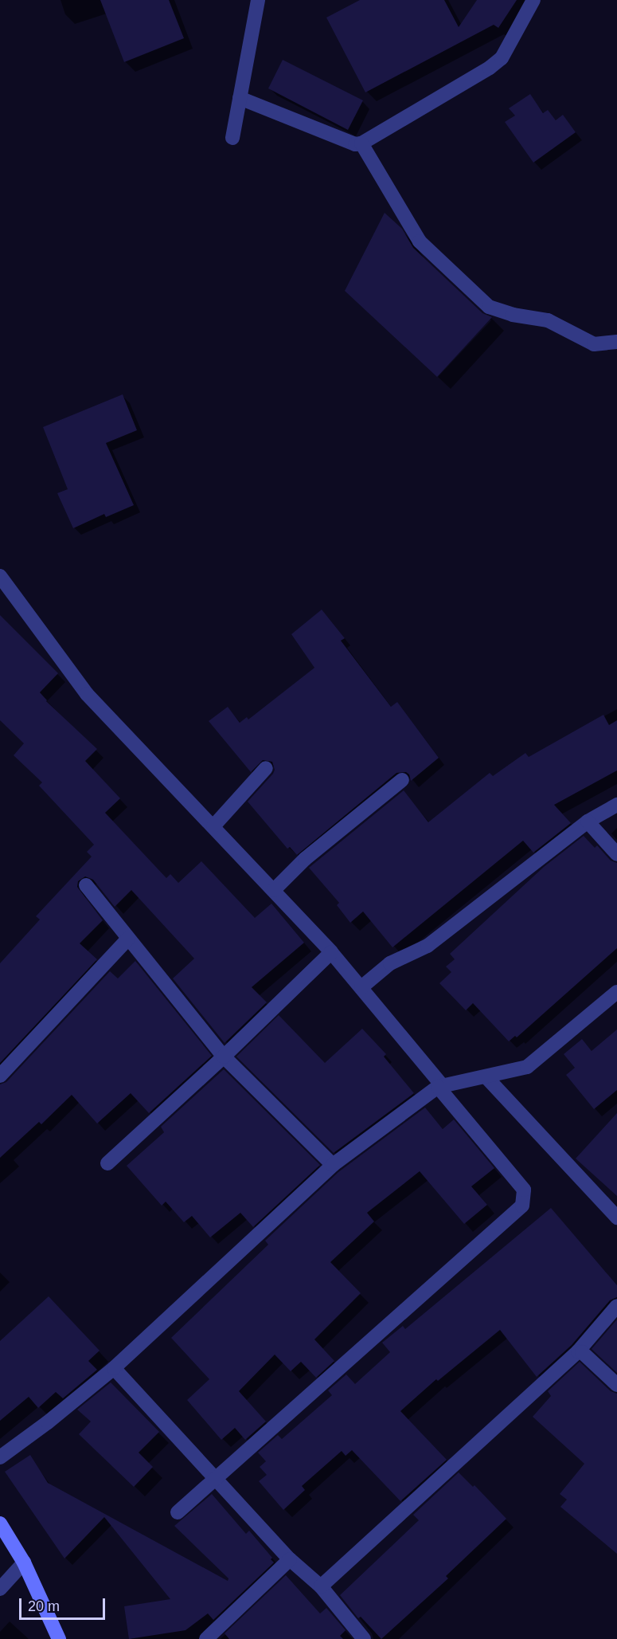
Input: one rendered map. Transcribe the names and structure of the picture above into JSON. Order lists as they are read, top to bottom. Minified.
{"scale_bar":"20 m"}
